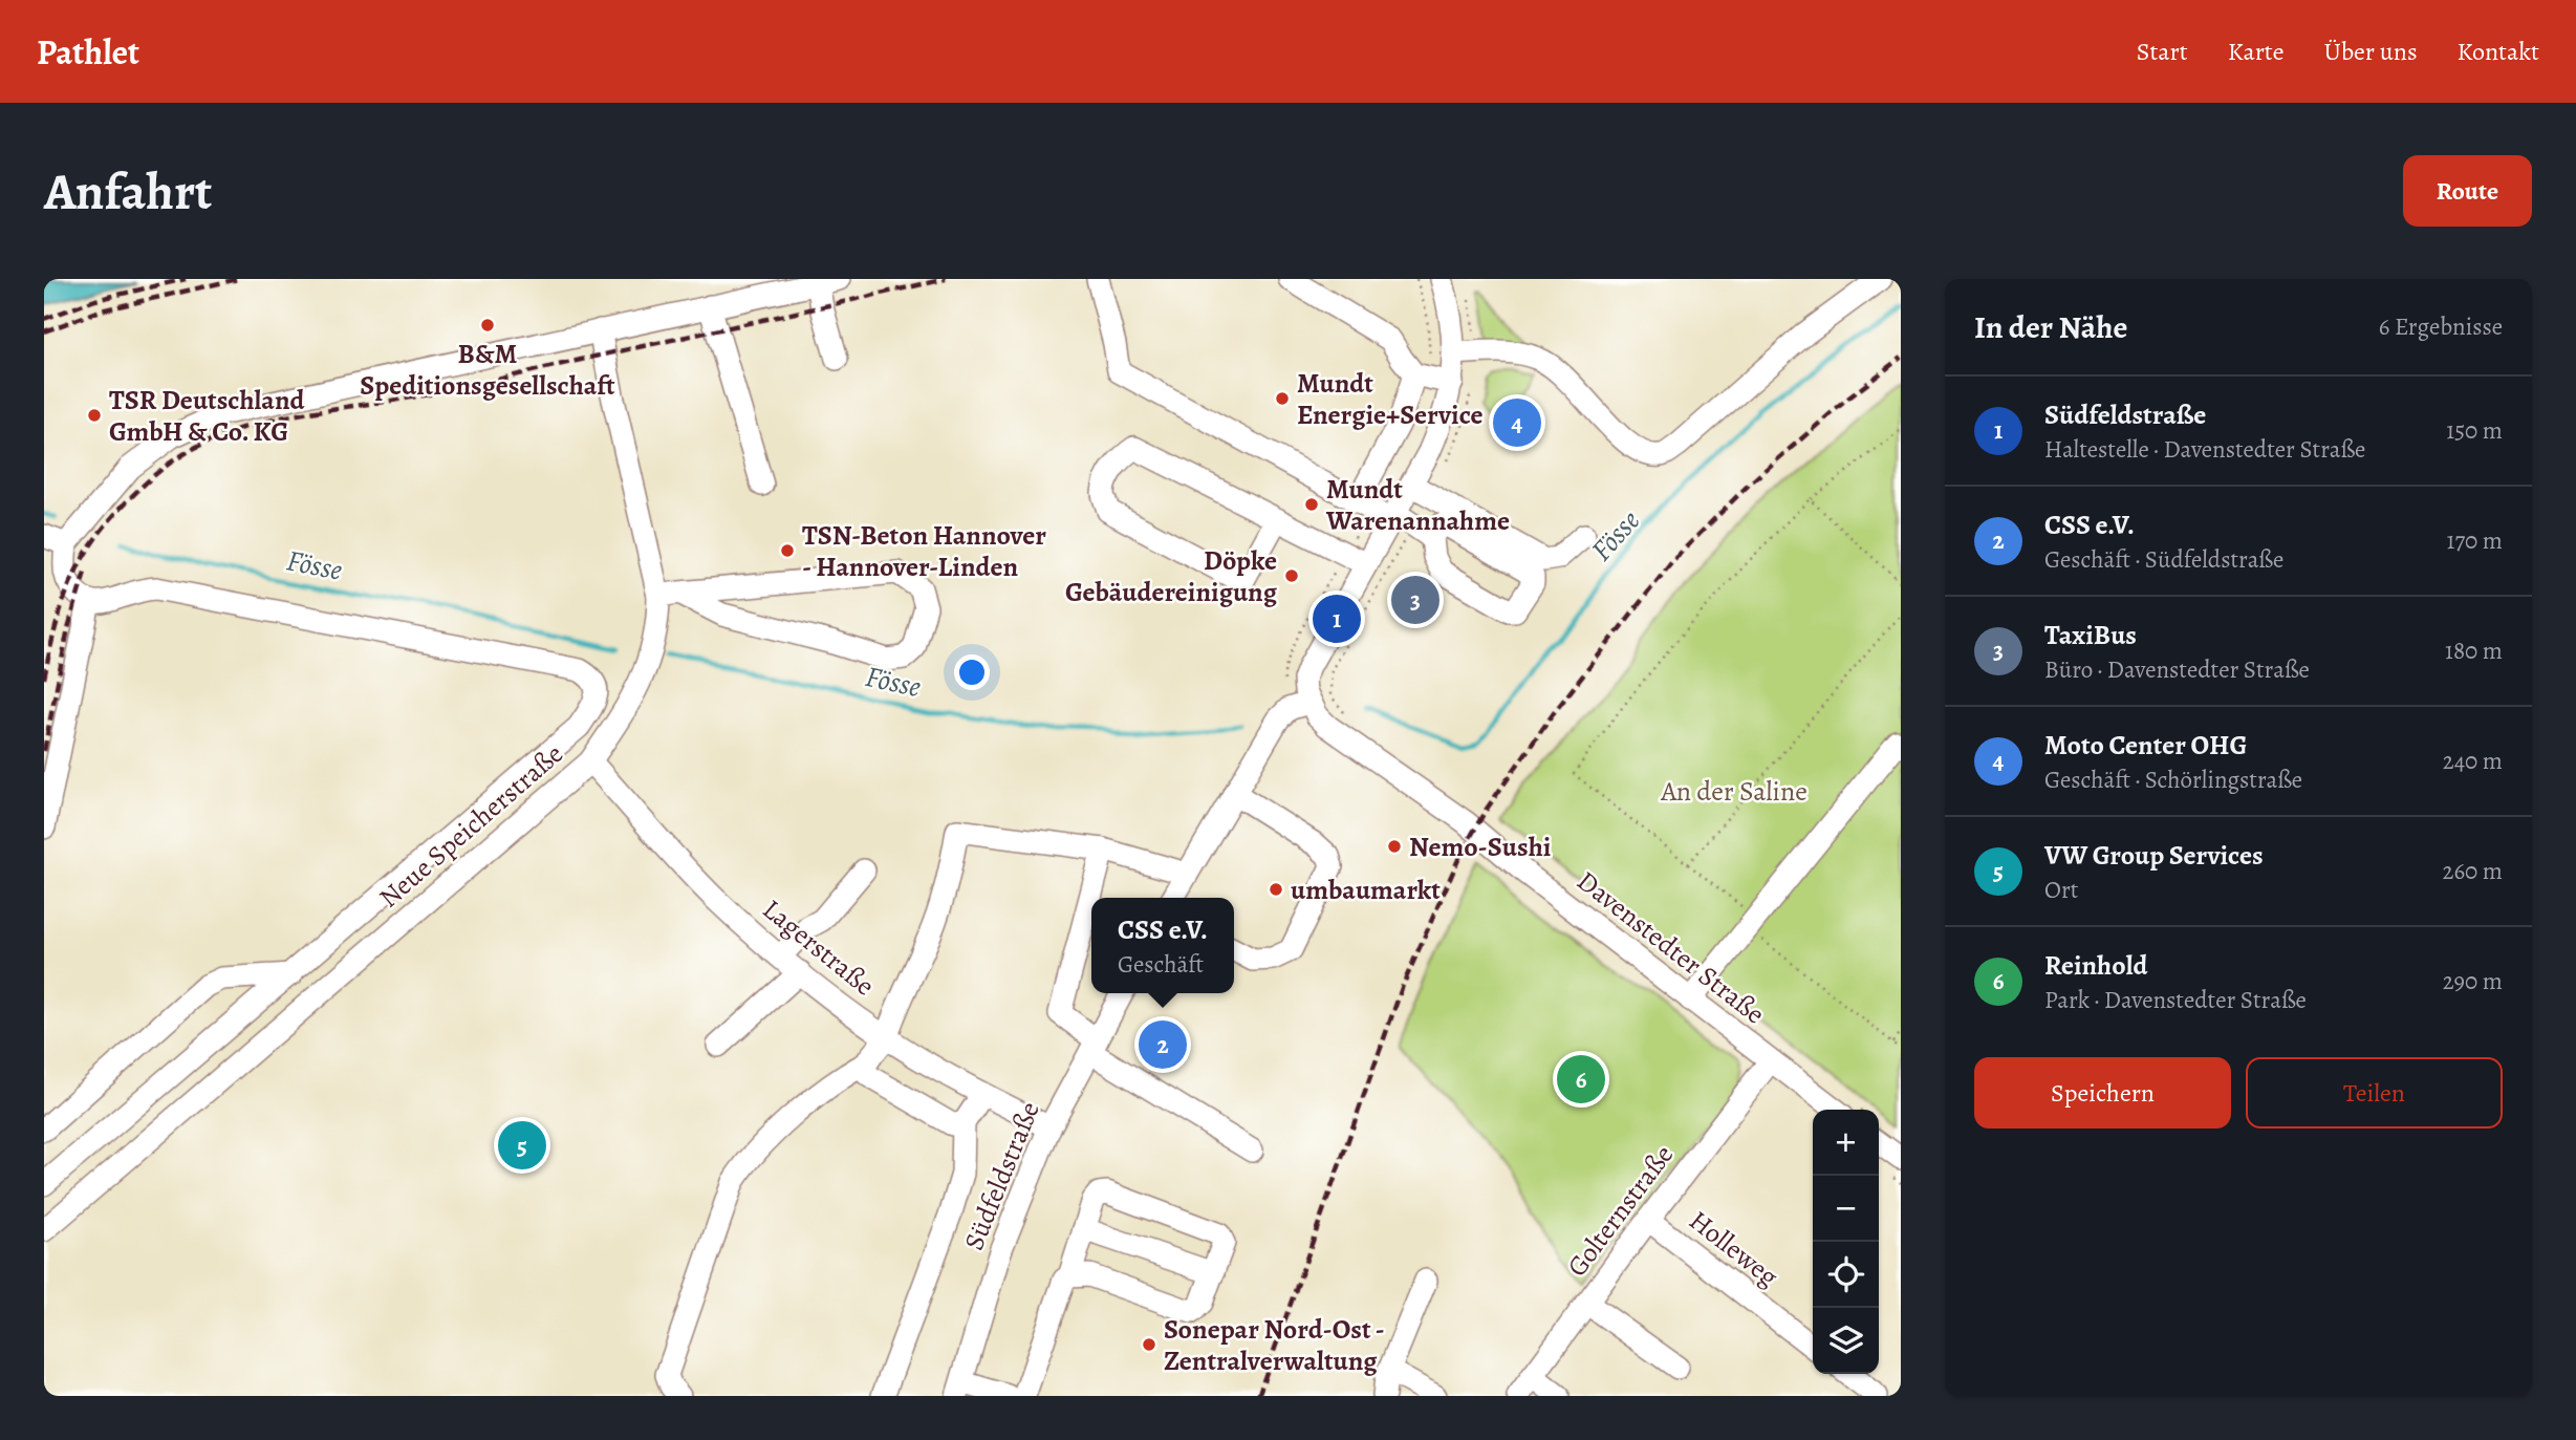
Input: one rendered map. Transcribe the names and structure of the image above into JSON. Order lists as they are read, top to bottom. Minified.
{"streets":{"street":["Neue Speicherstraße","Lagerstraße","Davenstedter Straße","Südfeldstraße","Golternstraße","Holleweg"]},"crossings":[["Neue Speicherstraße","Lagerstraße"],["Lagerstraße","Südfeldstraße"],["Davenstedter Straße","Golternstraße"],["Golternstraße","Holleweg"]],"water":["Fösse"],"parks":["An der Saline"],"places":["B&M Speditionsgesellschaft","Mundt Energie+Service","TSR Deutschland GmbH & Co. KG","Mundt Warenannahme","TSN-Beton Hannover - Hannover-Linden","Döpke Gebäudereinigung","Nemo-Sushi","umbaumarkt","Sonepar Nord-Ost - Zentralverwaltung"],"page":{"header":"Pathlet","nav":["Start","Karte","Über uns","Kontakt"],"buttons":["Route",["Speichern","Teilen"]],"title":"Anfahrt","heading":["In der Nähe","6 Ergebnisse"],"list":[{"mark":"1","name":"Südfeldstraße","note":"Haltestelle · Davenstedter Straße","value":"150 m"},{"mark":"2","name":"CSS e.V.","note":"Geschäft · Südfeldstraße","value":"170 m"},{"mark":"3","name":"TaxiBus","note":"Büro · Davenstedter Straße","value":"180 m"},{"mark":"4","name":"Moto Center OHG","note":"Geschäft · Schörlingstraße","value":"240 m"},{"mark":"5","name":"VW Group Services","note":"Ort","value":"260 m"},{"mark":"6","name":"Reinhold","note":"Park · Davenstedter Straße","value":"290 m"}],"pins":["4","3","1","2","6","5"],"popup":["CSS e.V.","Geschäft"],"map_buttons":["+","−"]}}
